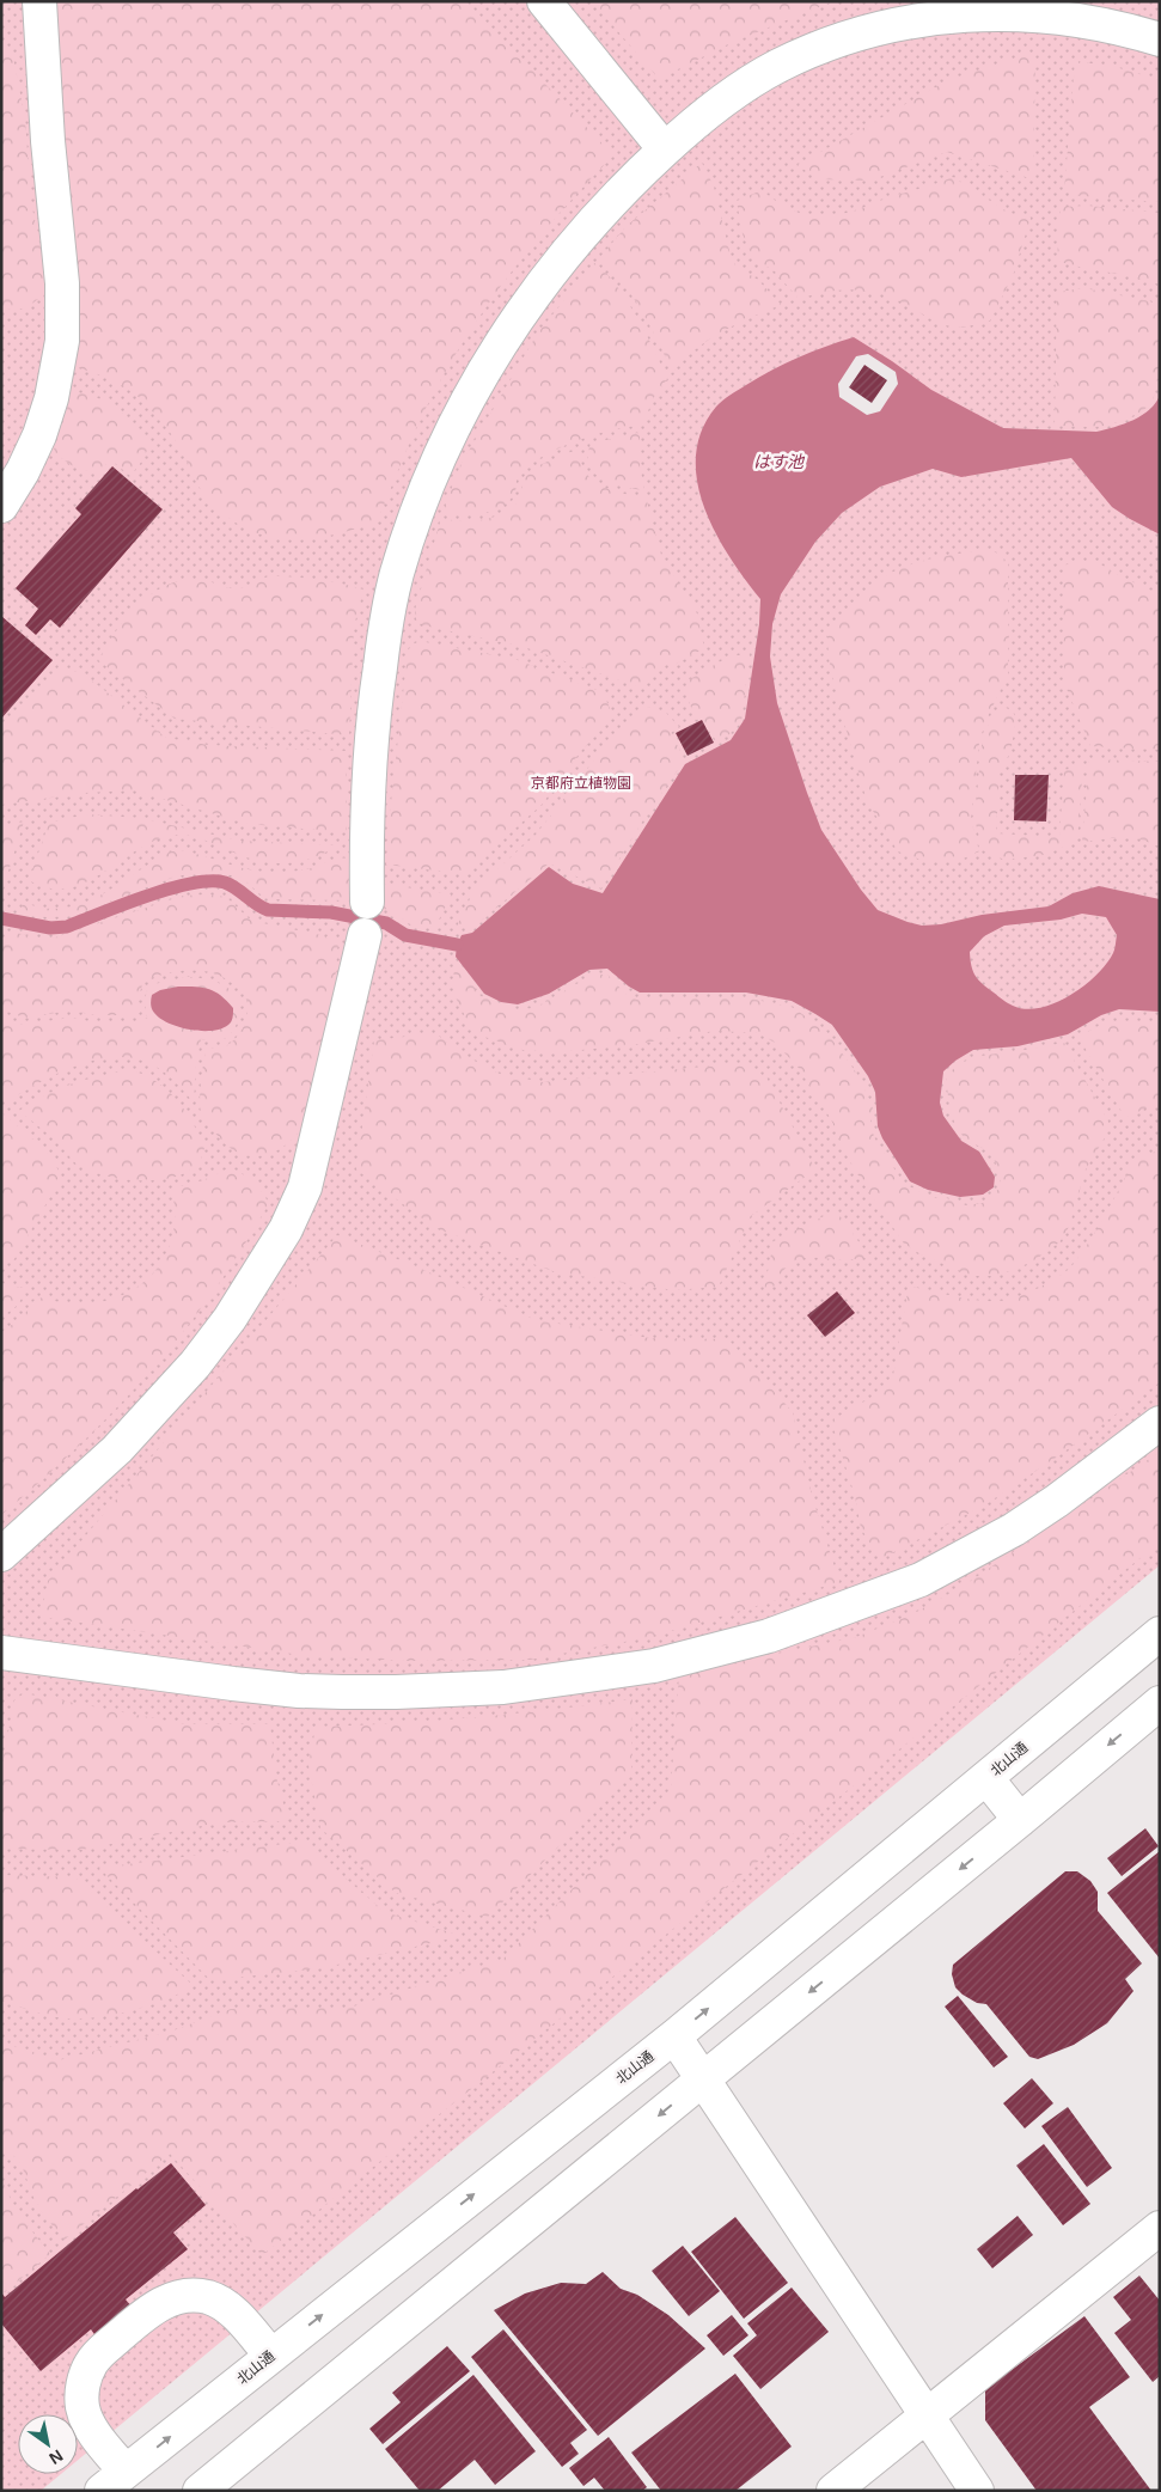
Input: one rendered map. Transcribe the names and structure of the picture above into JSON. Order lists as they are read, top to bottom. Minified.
{"streets":{"street":["北山通"]},"water":["はす池"],"parks":["京都府立植物園"],"north":"bottom right"}
